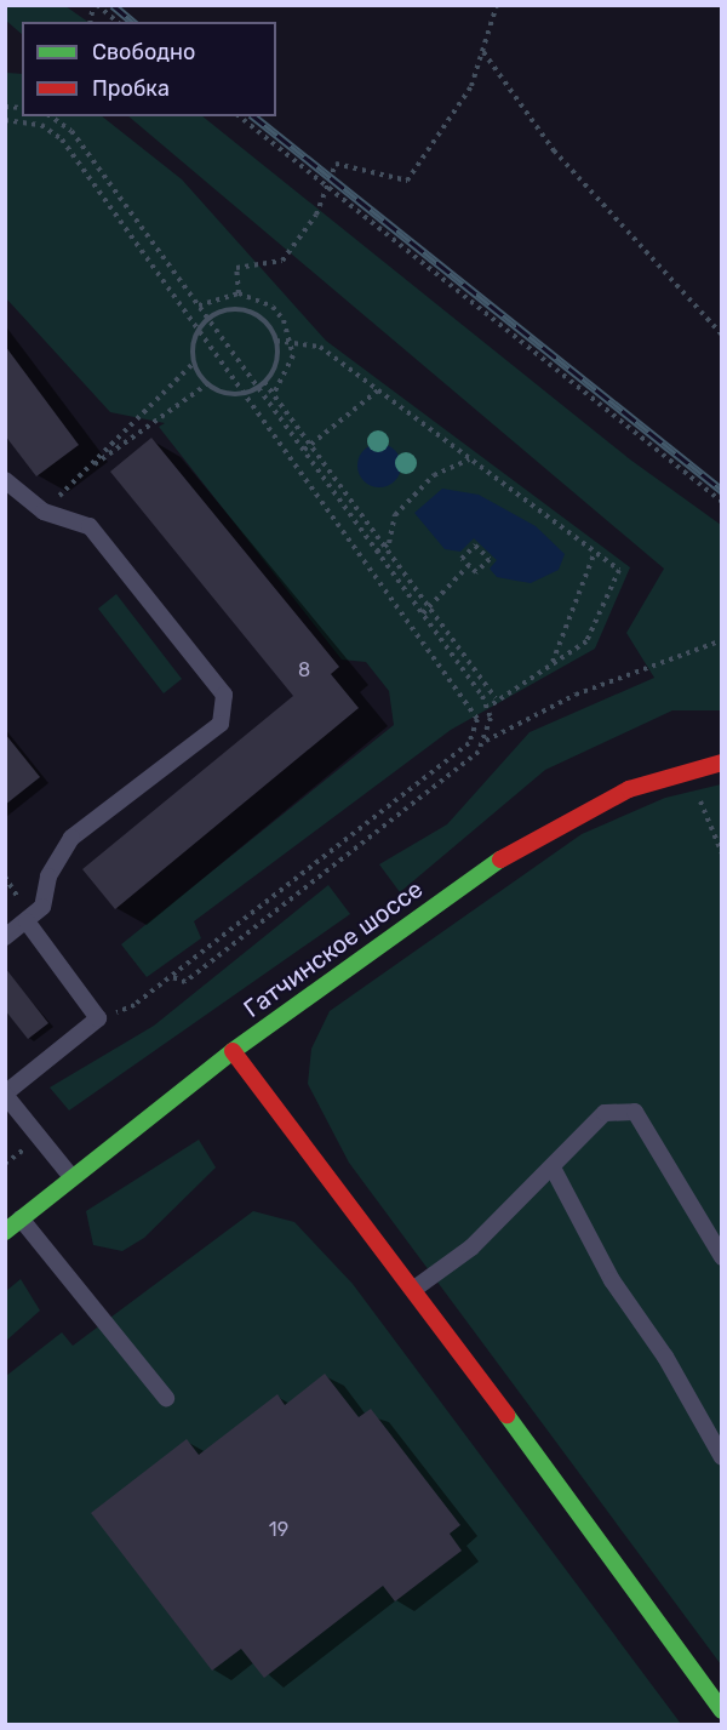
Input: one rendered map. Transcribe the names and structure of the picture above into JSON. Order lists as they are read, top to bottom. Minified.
{"streets":{"main road":["Гатчинское шоссе"]},"house_numbers":["8","19"],"legend":["Свободно","Пробка"]}
